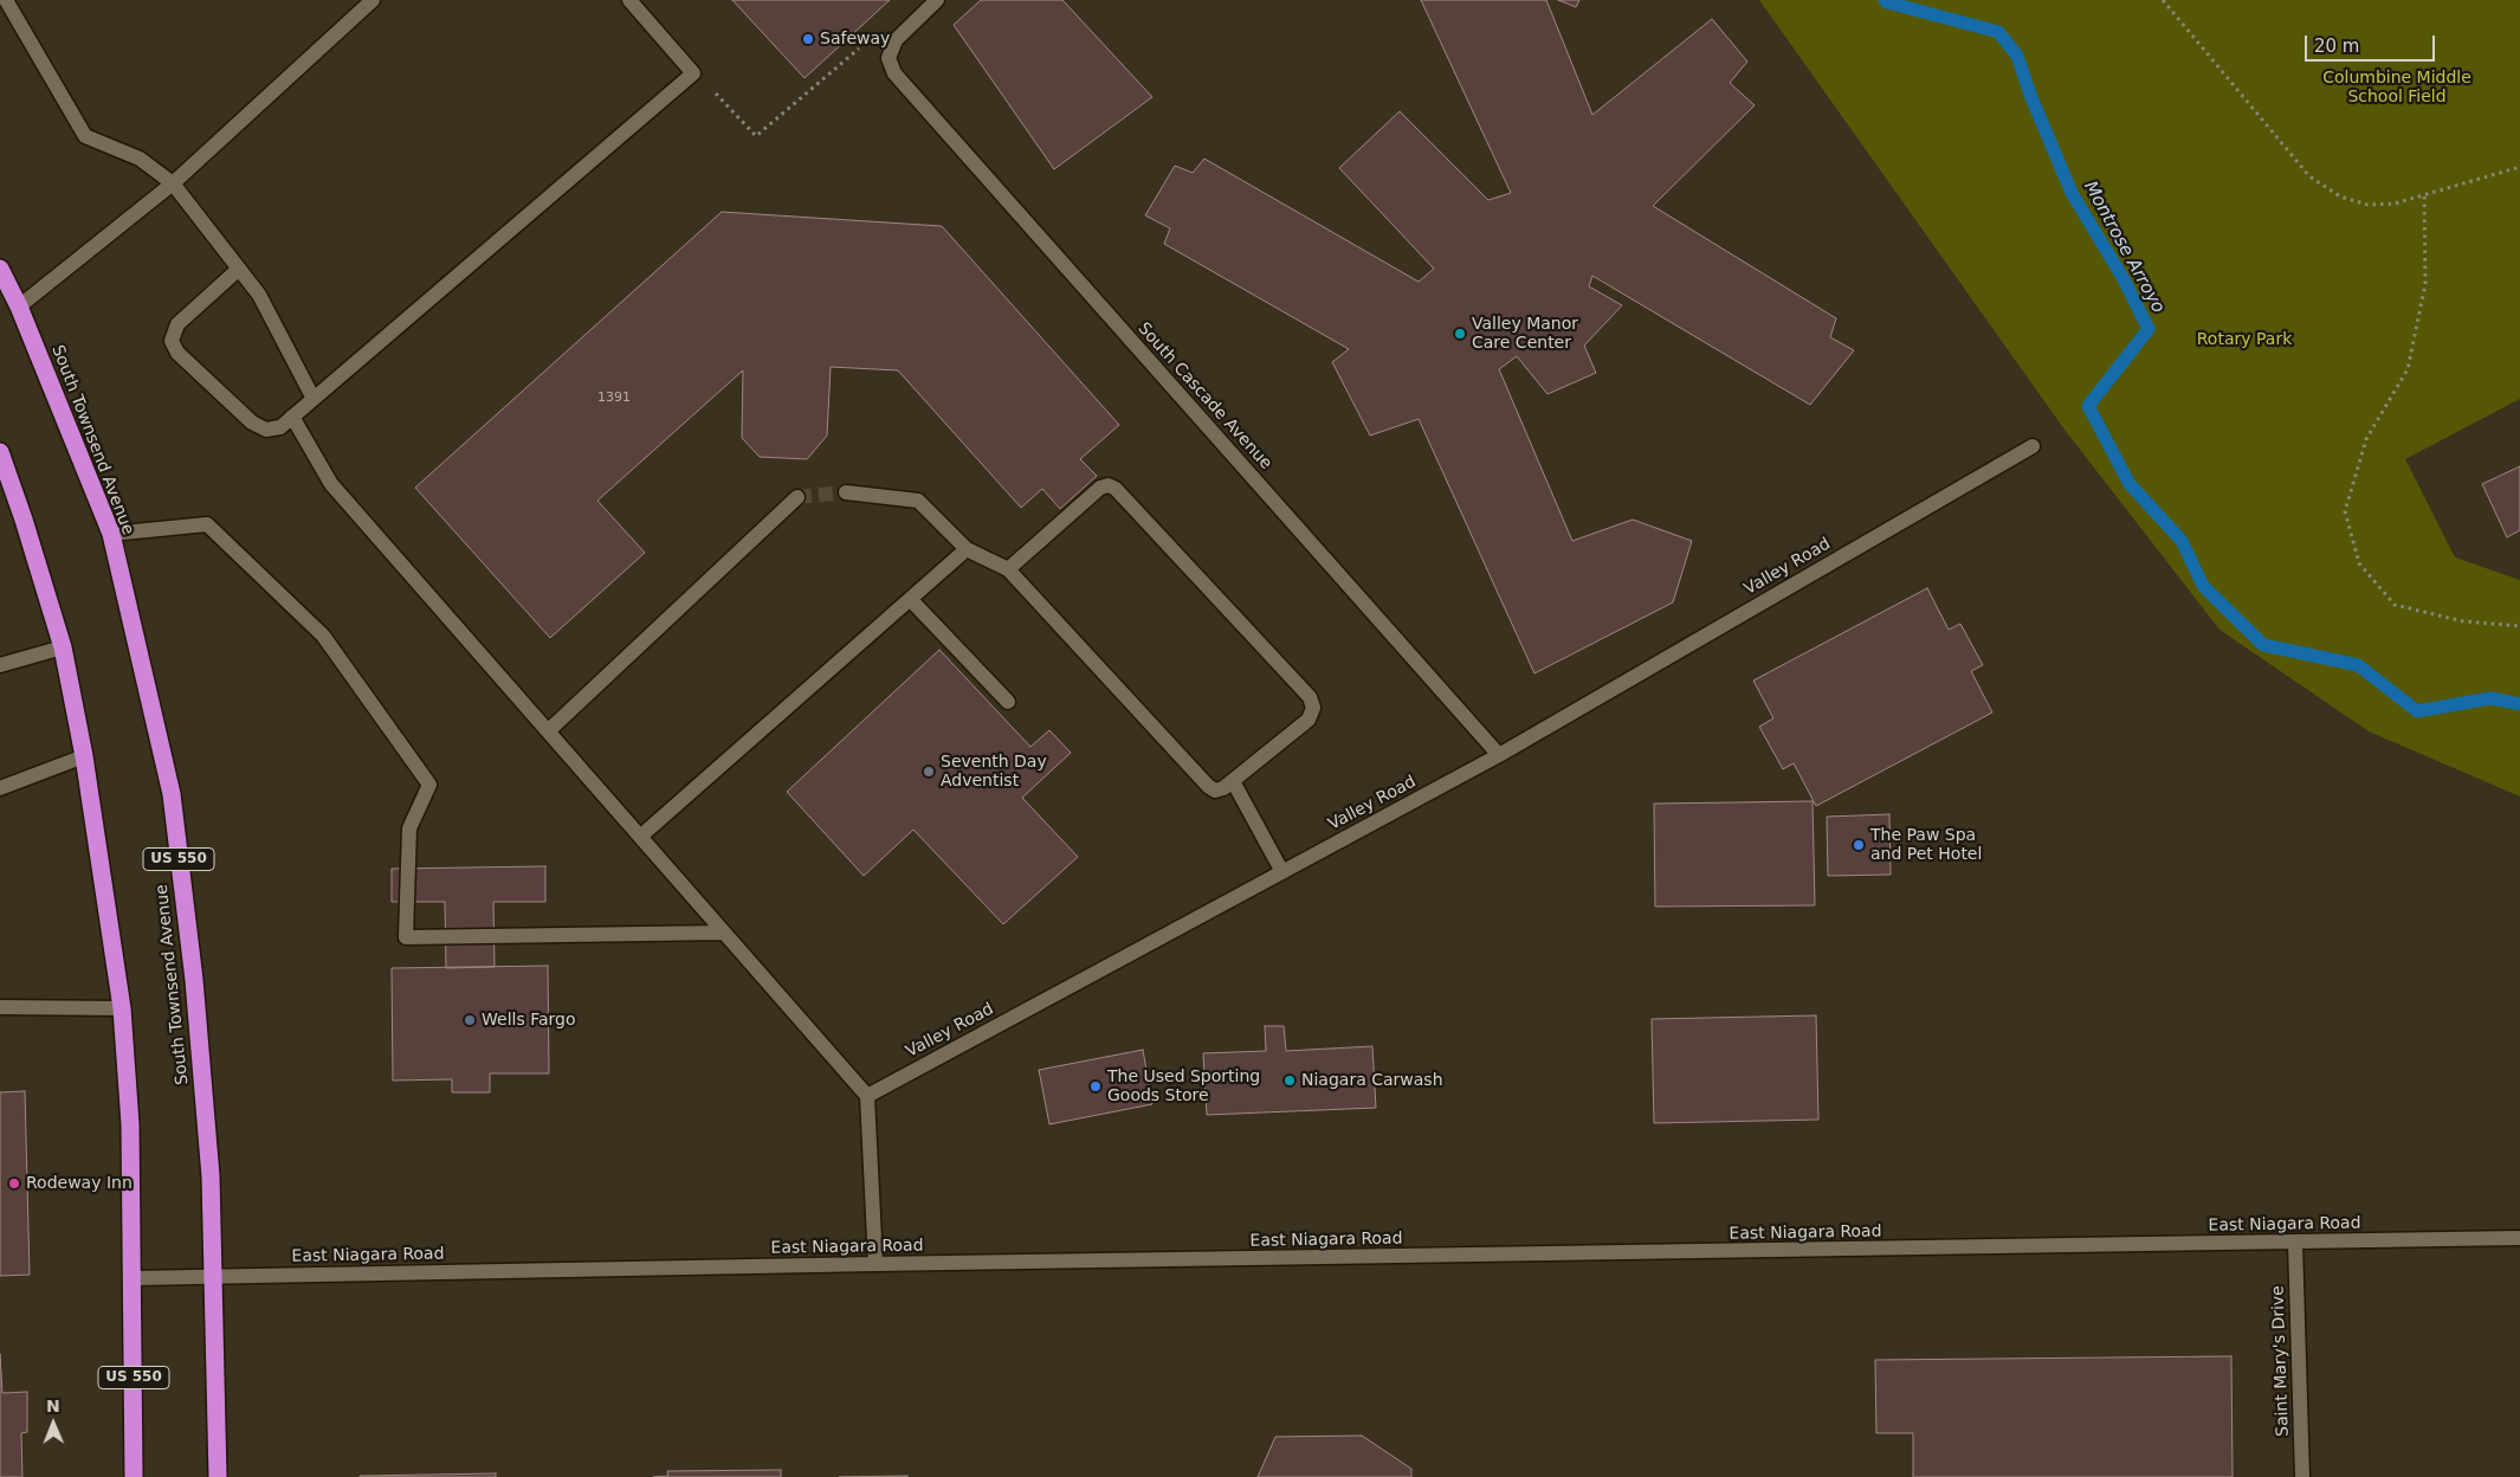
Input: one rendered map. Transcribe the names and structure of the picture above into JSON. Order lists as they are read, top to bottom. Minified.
{"streets":{"highway":["South Townsend Avenue","US 550"],"street":["South Cascade Avenue","Valley Road","East Niagara Road","Saint Mary's Drive"]},"crossings":[["South Cascade Avenue","Valley Road"],["South Townsend Avenue","East Niagara Road"],["US 550","East Niagara Road"],["East Niagara Road","Saint Mary's Drive"]],"water":["Montrose Arroyo"],"parks":["Columbine Middle School Field","Rotary Park"],"places":["Safeway","Valley Manor Care Center","Seventh Day Adventist","The Paw Spa and Pet Hotel","Wells Fargo","Niagara Carwash","The Used Sporting Goods Store","Rodeway Inn"],"house_numbers":["1391"],"scale_bar":"20 m","north":"top"}
